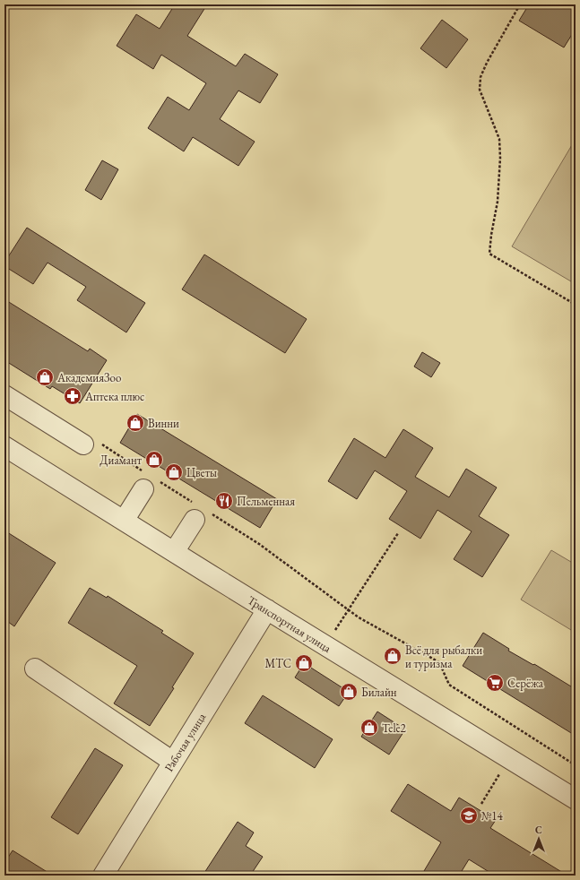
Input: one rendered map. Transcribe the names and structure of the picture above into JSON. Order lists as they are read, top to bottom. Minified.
{"streets":{"street":["Транспортная улица","Рабочая улица"]},"crossings":[["Транспортная улица","Рабочая улица"]],"places":{"shop":["АкадемияЗоо","Винни","Диамант","Цветы","Всё для рыбалки и туризма","МТС","Билайн","Tele2"],"pharmacy":["Аптека плюс"],"restaurant":["Пельменная"],"supermarket":["Серёжа"],"school or university":["№14"]},"north":"top"}
